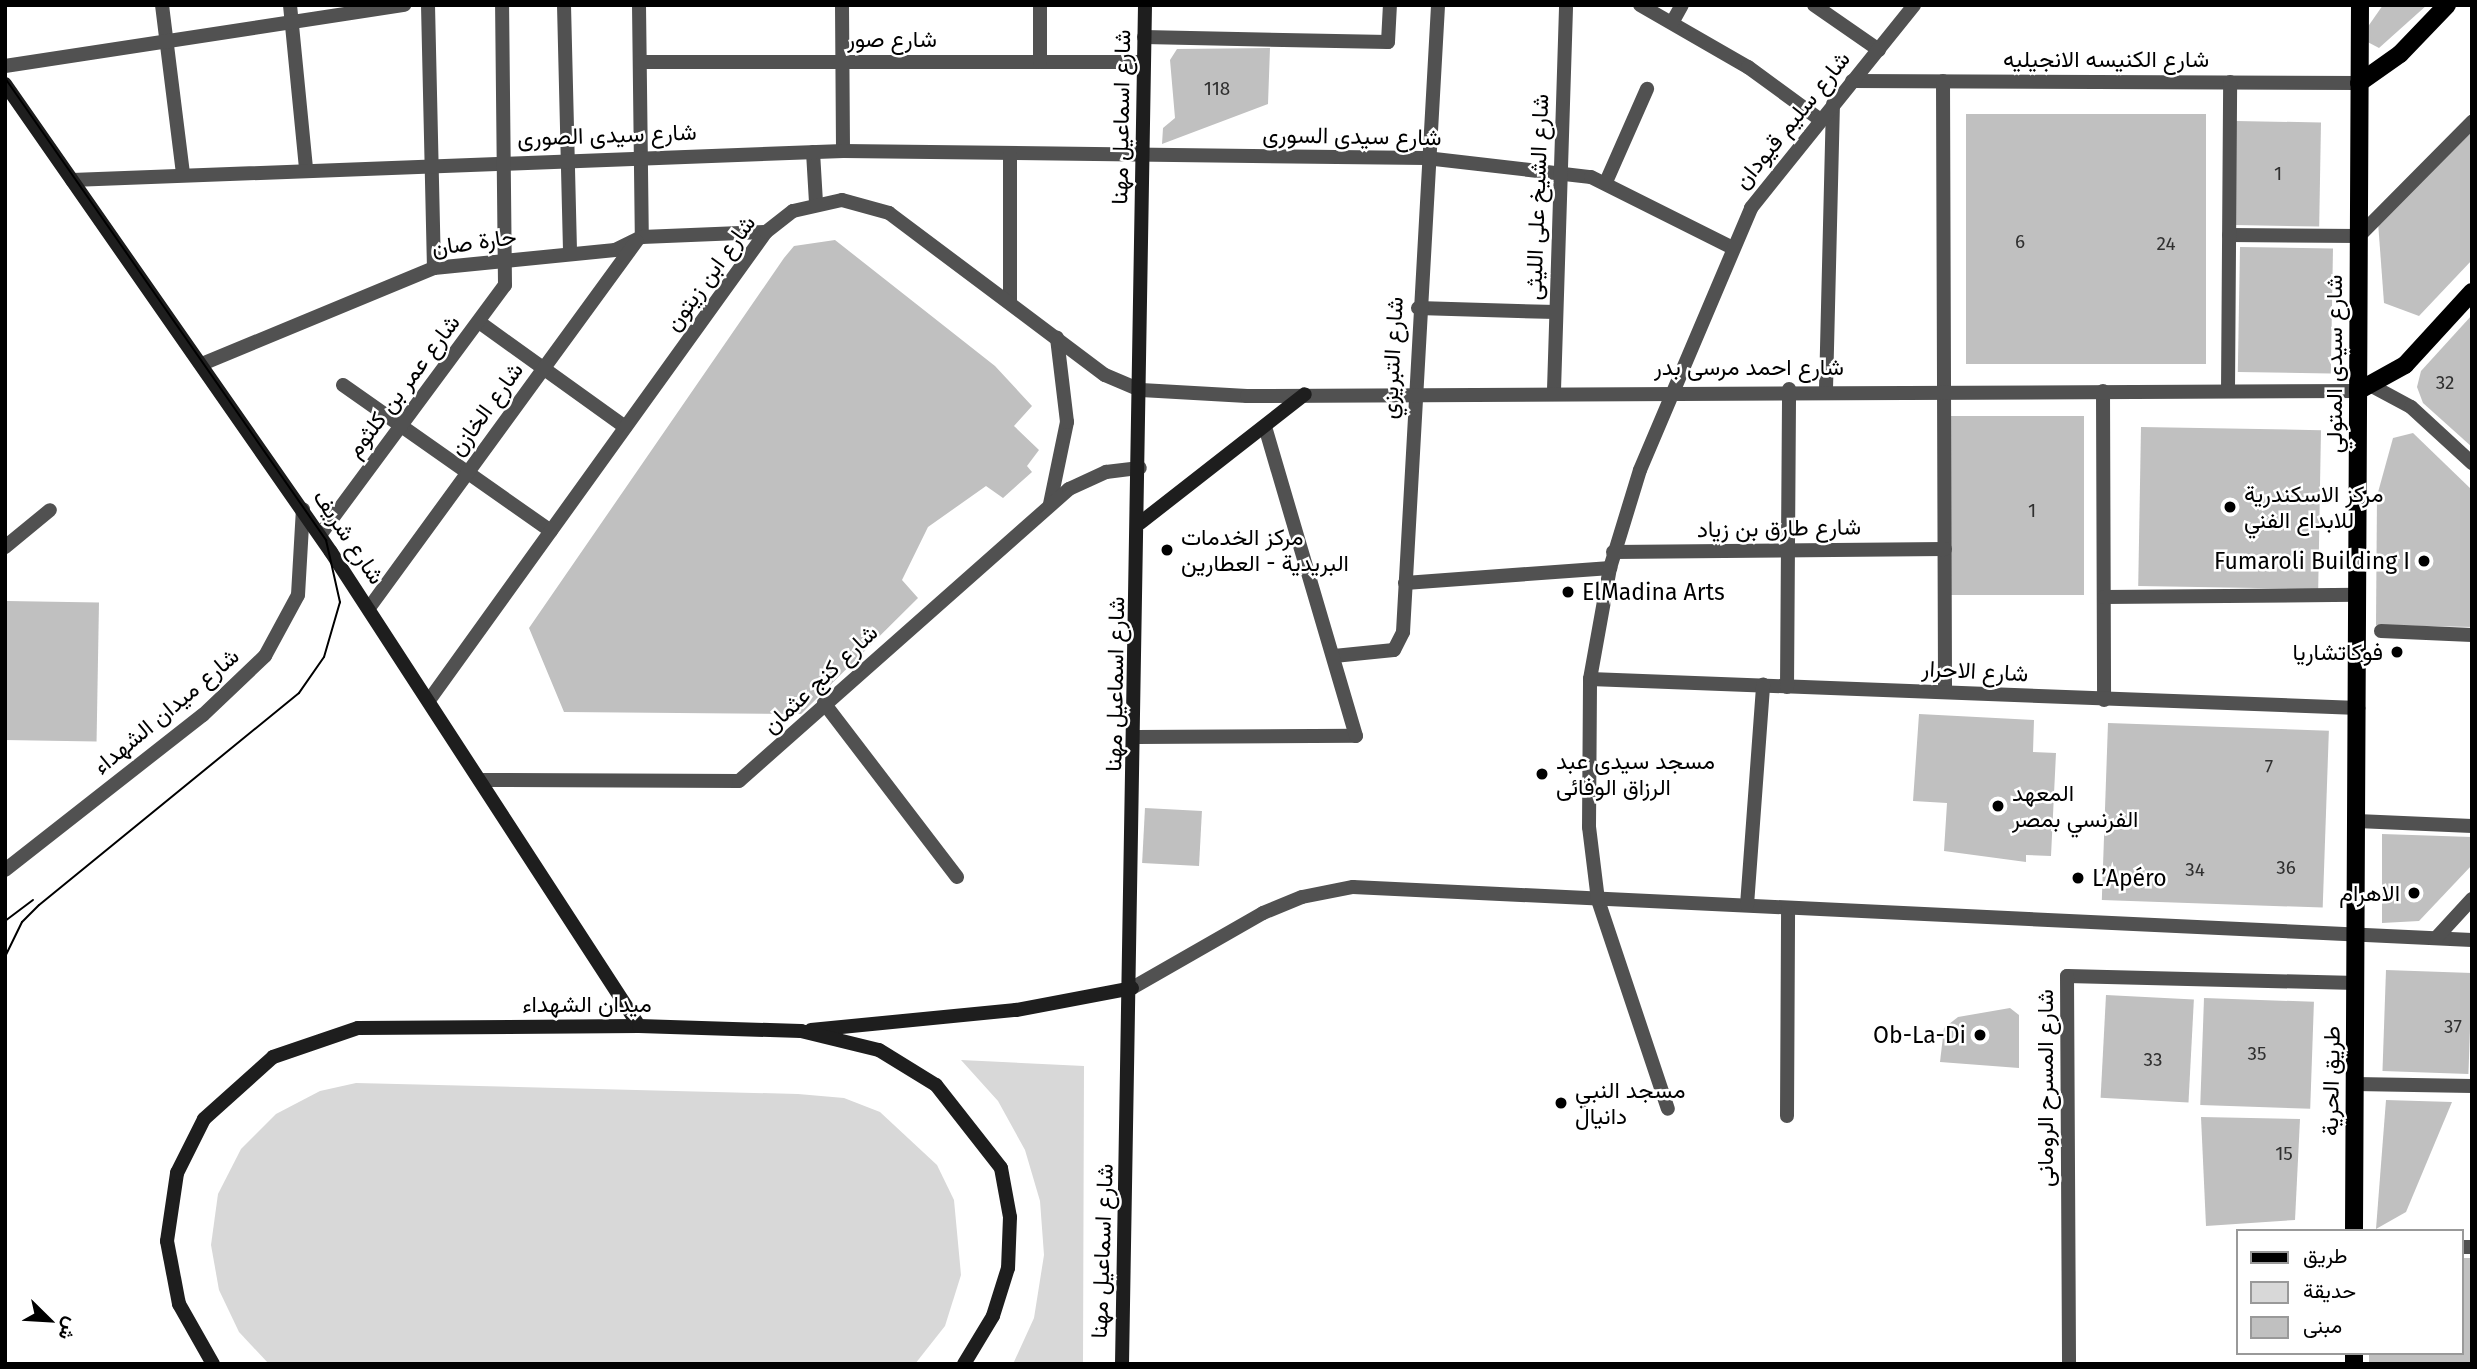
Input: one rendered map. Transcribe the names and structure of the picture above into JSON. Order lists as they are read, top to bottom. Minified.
{"streets":{"main road":["شارع اسماعيل مهنا","شارع سيدى المتولي","شارع شريف","ميدان الشهداء","طريق الحرية"],"street":["شارع صور","شارع الكنيسه الانجيليه","شارع سليم قيودان","شارع سيدى الصورى","شارع سيدى السورى","شارع الشيخ على الليثى","حارة صان","شارع ابن زيتون","شارع التبريزي","شارع احمد مرسى بدر","شارع عمر بن كلثوم","شارع الخازن","شارع طارق بن زياد","شارع الاحرار","شارع كنج عثمان","شارع ميدان الشهداء","شارع المسرح الرومانى"]},"crossings":[["شارع صور","شارع اسماعيل مهنا"],["شارع الكنيسه الانجيليه","شارع سليم قيودان"],["شارع الكنيسه الانجيليه","شارع سيدى المتولي"],["شارع اسماعيل مهنا","شارع سيدى الصورى"],["شارع اسماعيل مهنا","شارع سيدى السورى"],["شارع اسماعيل مهنا","شارع ابن زيتون"],["شارع اسماعيل مهنا","شارع احمد مرسى بدر"],["شارع اسماعيل مهنا","شارع كنج عثمان"],["شارع سليم قيودان","شارع سيدى السورى"],["شارع سليم قيودان","شارع احمد مرسى بدر"],["شارع سليم قيودان","شارع طارق بن زياد"],["شارع سليم قيودان","شارع الاحرار"],["شارع سيدى الصورى","شارع سيدى السورى"],["شارع سيدى الصورى","شارع عمر بن كلثوم"],["شارع سيدى الصورى","شارع شريف"],["شارع سيدى السورى","شارع الشيخ على الليثى"],["شارع سيدى السورى","شارع التبريزي"],["شارع الشيخ على الليثى","شارع احمد مرسى بدر"],["حارة صان","شارع ابن زيتون"],["حارة صان","شارع عمر بن كلثوم"],["حارة صان","شارع الخازن"],["حارة صان","شارع شريف"],["شارع ابن زيتون","شارع احمد مرسى بدر"],["شارع ابن زيتون","شارع شريف"],["شارع التبريزي","شارع احمد مرسى بدر"],["شارع سيدى المتولي","شارع احمد مرسى بدر"],["شارع سيدى المتولي","شارع الاحرار"],["شارع سيدى المتولي","طريق الحرية"],["شارع عمر بن كلثوم","شارع شريف"],["شارع الخازن","شارع شريف"],["شارع شريف","شارع كنج عثمان"],["شارع شريف","شارع ميدان الشهداء"],["شارع شريف","ميدان الشهداء"],["طريق الحرية","شارع المسرح الرومانى"]],"places":["مركز الاسكندرية للابداع الفني","مركز الخدمات البريدية - العطارين","Fumaroli Building I","ElMadina Arts","فوكاتشاريا","مسجد سيدى عبد الرزاق الوفائى","المعهد الفرنسي بمصر","L’Apéro","الاهرام","Ob-La-Di","مسجد النبي دانيال"],"house_numbers":["118","1","6","24","32","1","7","36","34","37","35","33","15"],"legend":["طريق","حديقة","مبنى"],"north":"bottom right"}
